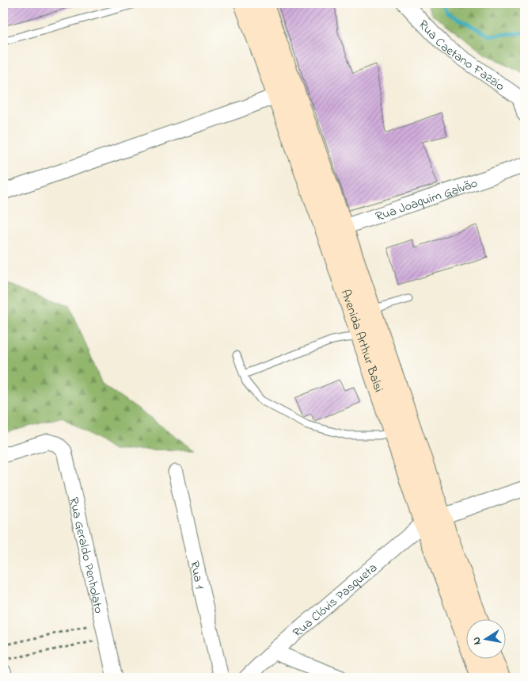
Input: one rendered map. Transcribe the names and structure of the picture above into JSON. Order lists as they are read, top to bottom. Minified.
{"streets":{"main road":["Avenida Arthur Balsi"],"street":["Rua Caetano Fazzio","Rua Joaquim Galvão","Rua Geraldo Penholato","Rua 1","Rua Clóvis Pasqueta"]},"crossings":[["Rua Joaquim Galvão","Avenida Arthur Balsi"],["Avenida Arthur Balsi","Rua Clóvis Pasqueta"]],"north":"left"}
